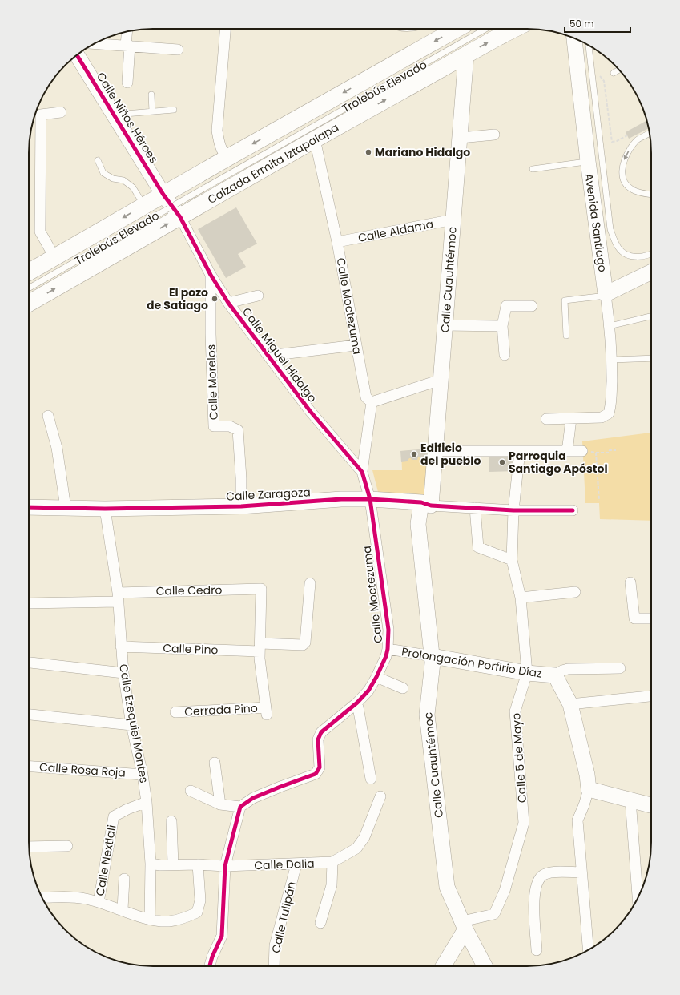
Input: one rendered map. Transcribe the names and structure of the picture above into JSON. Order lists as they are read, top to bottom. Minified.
{"streets":{"main road":["Calzada Ermita Iztapalapa"],"street":["Calle Niños Héroes","Avenida Santiago","Calle Aldama","Calle Cuauhtémoc","Calle Moctezuma","Calle Miguel Hidalgo","Calle Morelos","Calle Zaragoza","Calle Cedro","Calle Pino","Prolongación Porfirio Díaz","Cerrada Pino","Calle Ezequiel Montes","Calle 5 de Mayo","Calle Rosa Roja","Calle Nextlali","Calle Dalia","Calle Tulipán"],"lane":["Trolebús Elevado"]},"crossings":[["Trolebús Elevado","Calzada Ermita Iztapalapa"],["Calle Niños Héroes","Calzada Ermita Iztapalapa"],["Calle Niños Héroes","Calle Miguel Hidalgo"],["Calzada Ermita Iztapalapa","Calle Cuauhtémoc"],["Calzada Ermita Iztapalapa","Calle Moctezuma"],["Calzada Ermita Iztapalapa","Calle Miguel Hidalgo"],["Calle Aldama","Calle Cuauhtémoc"],["Calle Aldama","Calle Moctezuma"],["Calle Cuauhtémoc","Calle Zaragoza"],["Calle Cuauhtémoc","Prolongación Porfirio Díaz"],["Calle Cuauhtémoc","Calle 5 de Mayo"],["Calle Moctezuma","Calle Miguel Hidalgo"],["Calle Moctezuma","Calle Zaragoza"],["Calle Moctezuma","Prolongación Porfirio Díaz"],["Calle Miguel Hidalgo","Calle Morelos"],["Calle Miguel Hidalgo","Calle Zaragoza"],["Calle Morelos","Calle Zaragoza"],["Calle Zaragoza","Calle Ezequiel Montes"],["Calle Zaragoza","Calle 5 de Mayo"],["Calle Cedro","Calle Pino"],["Calle Cedro","Cerrada Pino"],["Calle Cedro","Calle Ezequiel Montes"],["Calle Pino","Cerrada Pino"],["Calle Pino","Calle Ezequiel Montes"],["Prolongación Porfirio Díaz","Calle 5 de Mayo"],["Calle Ezequiel Montes","Calle Rosa Roja"],["Calle Ezequiel Montes","Calle Nextlali"],["Calle Ezequiel Montes","Calle Dalia"],["Calle Dalia","Calle Tulipán"]],"places":["Mariano Hidalgo","El pozo de Satiago","Edificio del pueblo","Parroquia Santiago Apóstol"],"scale_bar":"50 m"}
